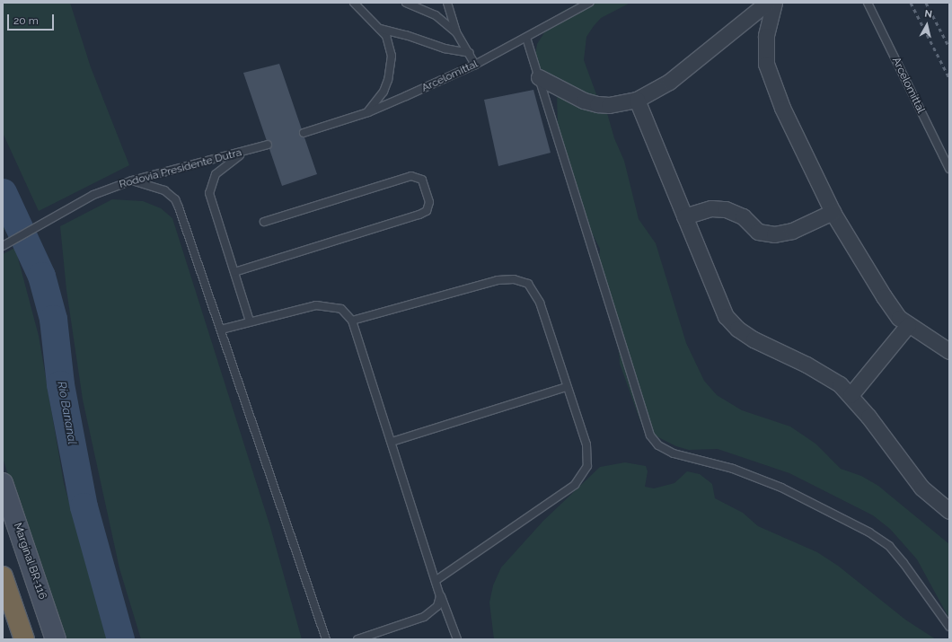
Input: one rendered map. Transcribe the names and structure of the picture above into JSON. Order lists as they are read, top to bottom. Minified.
{"streets":{"main road":["Marginal BR-116"],"lane":["Arcelomittal","Rodovia Presidente Dutra"]},"water":["Rio Bananal"],"scale_bar":"20 m","north":"top"}
